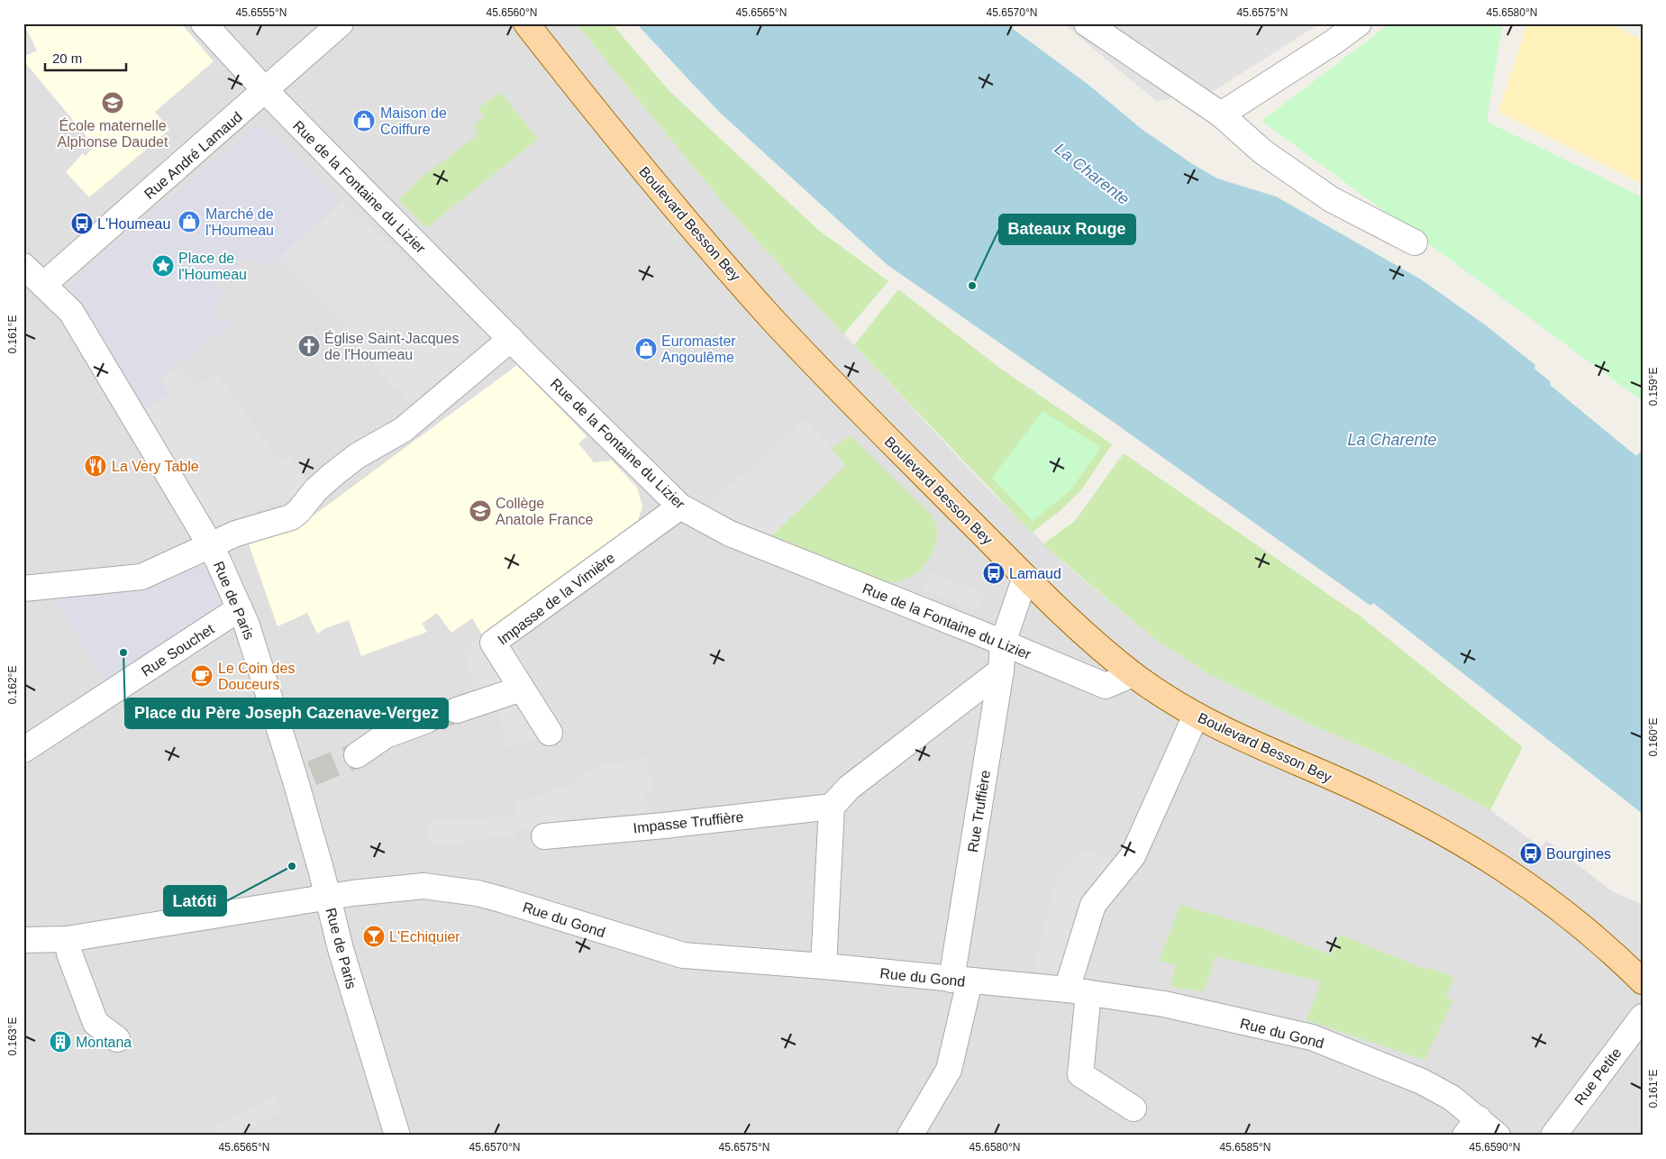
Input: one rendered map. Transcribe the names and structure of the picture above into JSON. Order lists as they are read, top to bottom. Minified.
{"streets":{"main road":["Boulevard Besson Bey"],"street":["Rue André Lamaud","Rue de la Fontaine du Lizier","Impasse de la Vimière","Rue de Paris","Rue Souchet","Rue Truffière","Impasse Truffière","Rue du Gond","Rue Petite"]},"crossings":[["Rue André Lamaud","Rue de la Fontaine du Lizier"],["Rue André Lamaud","Rue de Paris"],["Rue de la Fontaine du Lizier","Boulevard Besson Bey"],["Rue de la Fontaine du Lizier","Impasse de la Vimière"],["Rue de la Fontaine du Lizier","Rue Truffière"],["Boulevard Besson Bey","Rue Truffière"],["Rue de Paris","Rue Souchet"],["Rue de Paris","Rue du Gond"],["Rue Truffière","Rue du Gond"]],"water":["La Charente"],"places":{"school or university":["École maternelle Alphonse Daudet","Collège Anatole France"],"shop":["Maison de Coiffure","Marché de l'Houmeau","Euromaster Angoulême"],"bus stop":["L'Houmeau","Lamaud","Bourgines"],"place":["Place de l'Houmeau"],"other":["Bateaux Rouge","Place du Père Joseph Cazenave-Vergez","Latóti"],"church":["Église Saint-Jacques de l'Houmeau"],"restaurant":["La Very Table"],"cafe":["Le Coin des Douceurs"],"bar":["L'Echiquier"],"building":["Montana"]},"scale_bar":"20 m","coordinates":["45.6555°N","45.6560°N","45.6565°N","45.6570°N","45.6575°N","45.6580°N","0.161°E","0.159°E","0.162°E","0.160°E","0.163°E","45.6585°N","45.6590°N"]}
